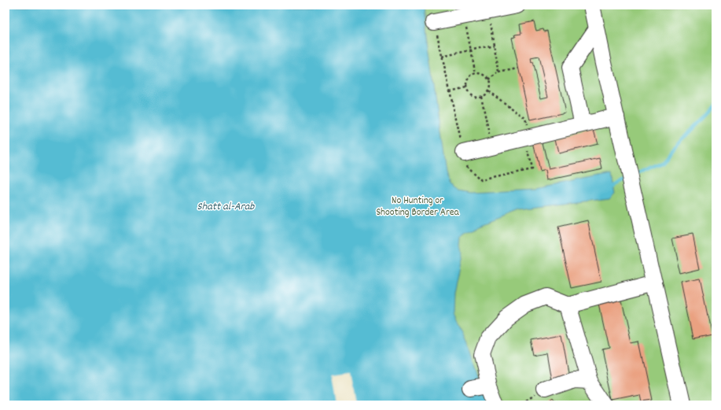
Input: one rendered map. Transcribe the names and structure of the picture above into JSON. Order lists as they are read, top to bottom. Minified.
{"water":["Shatt al-Arab"],"parks":["No Hunting or Shooting Border Area"]}
